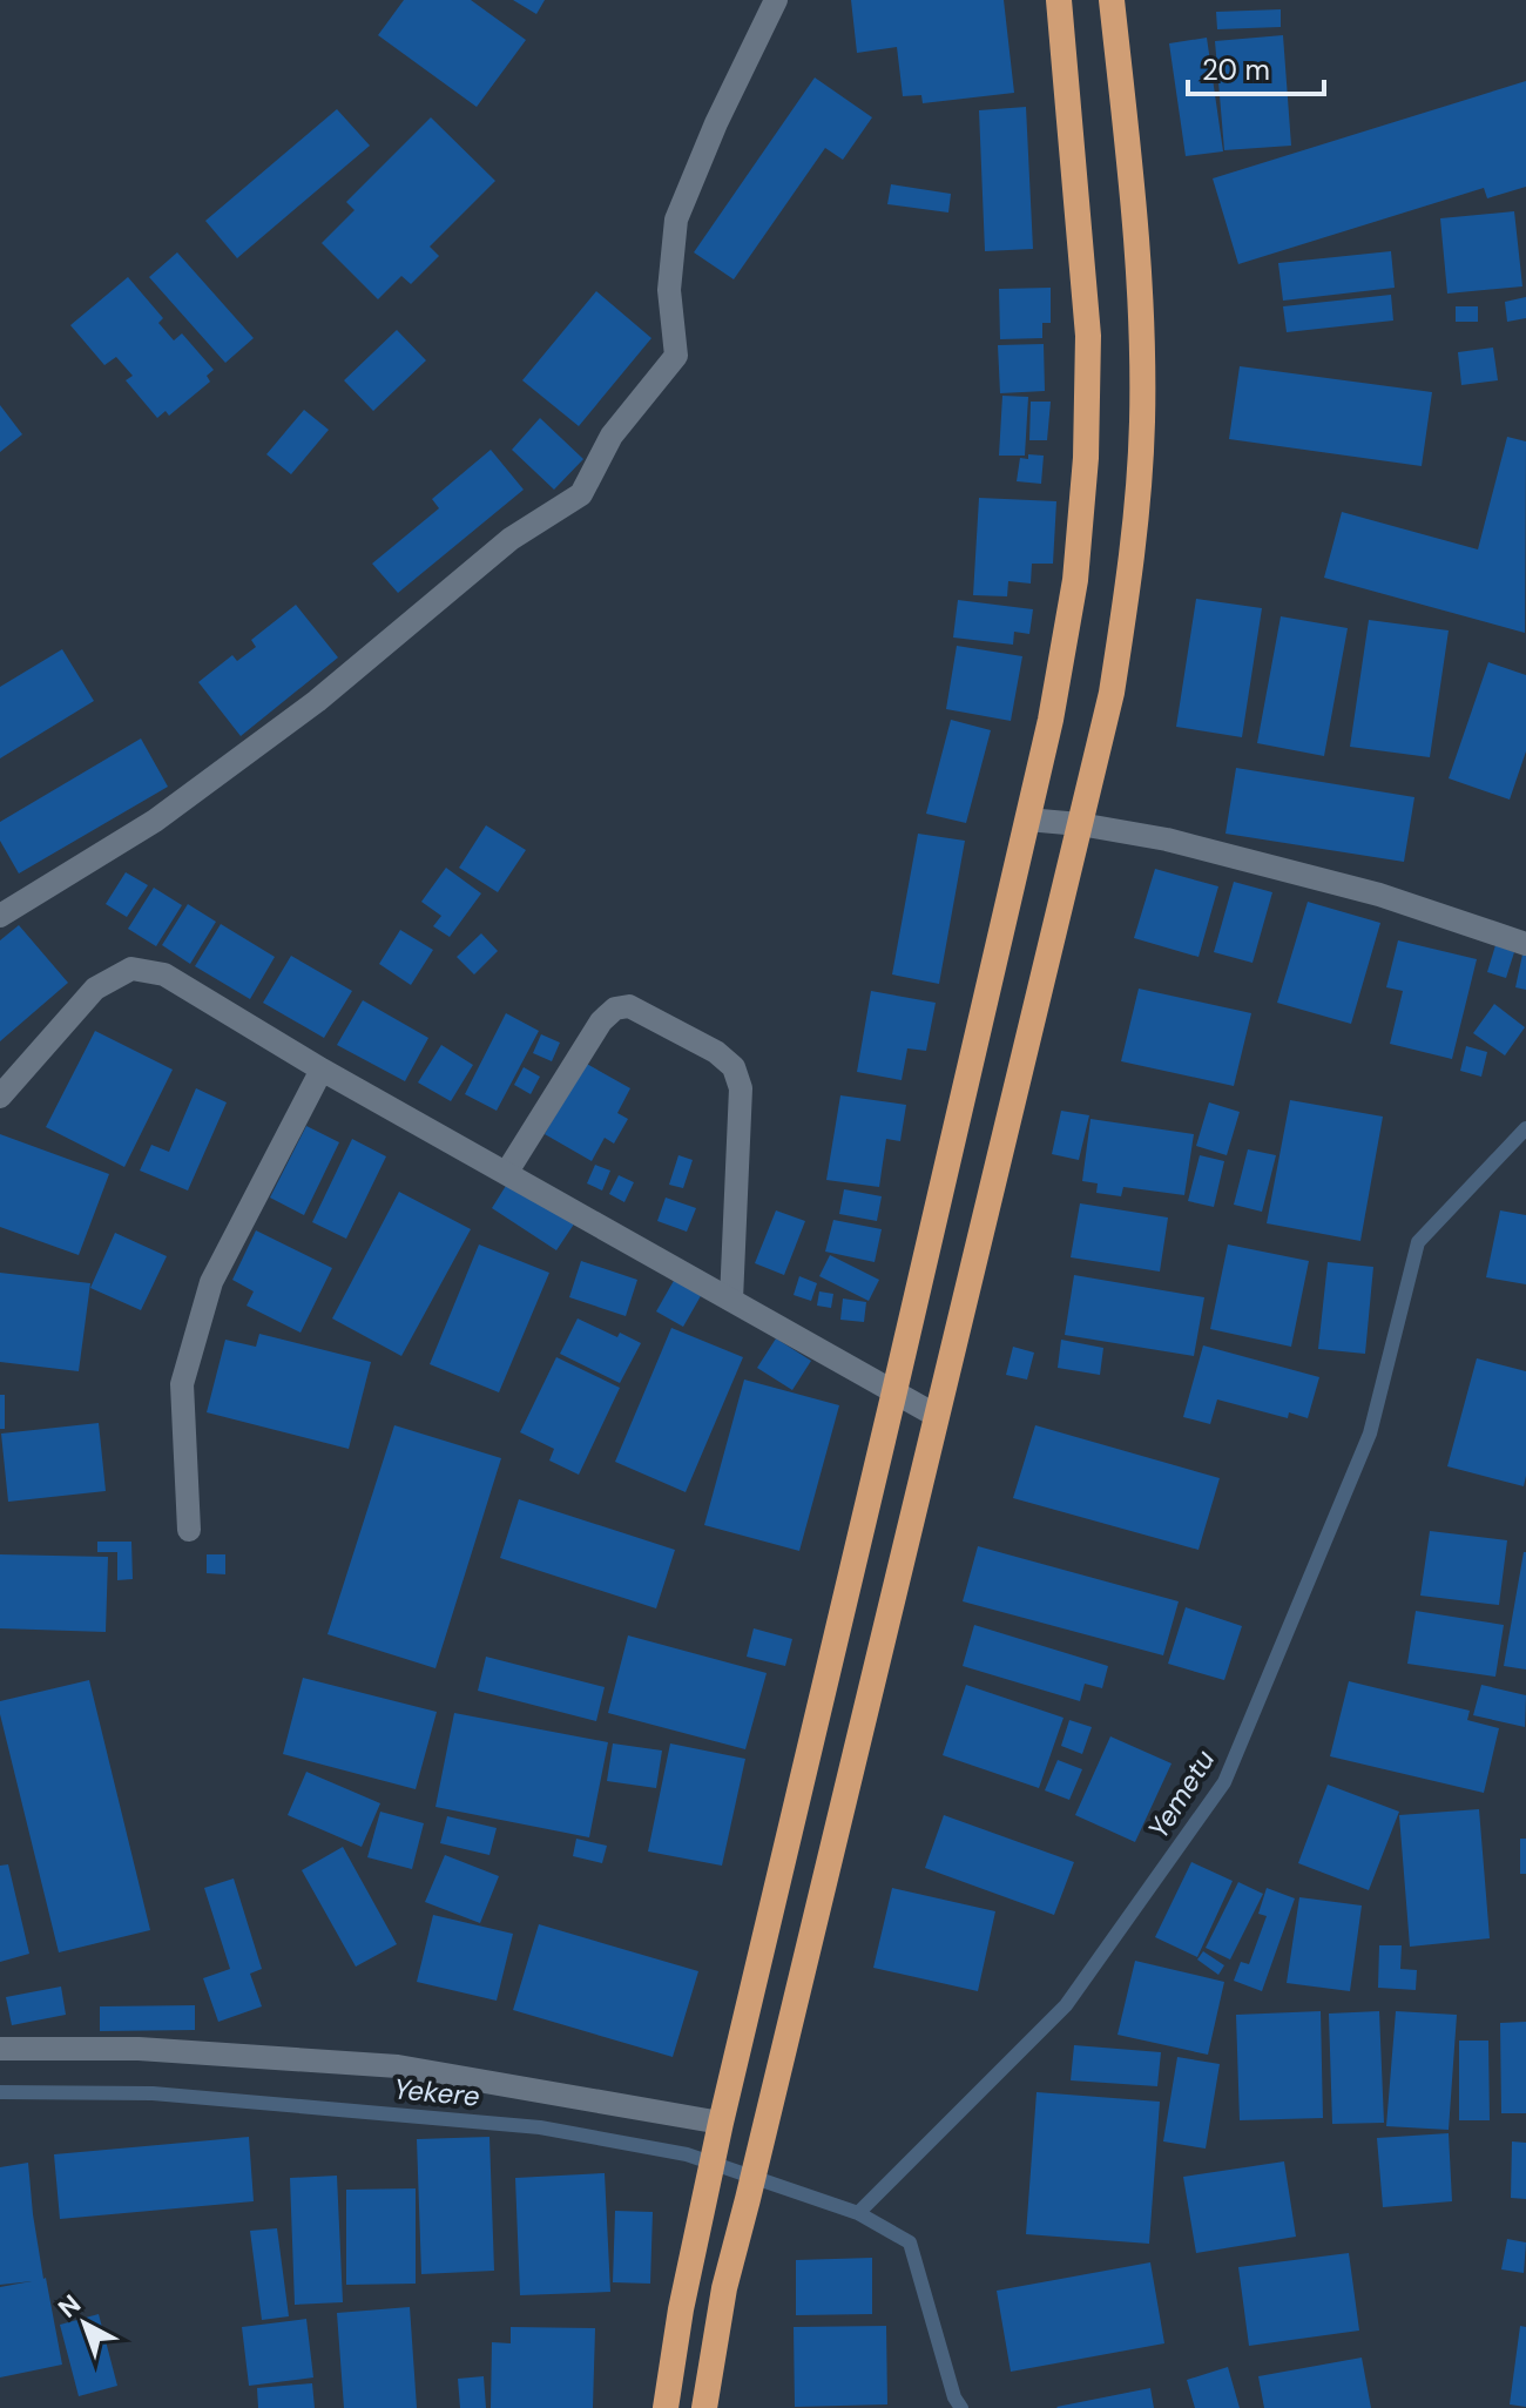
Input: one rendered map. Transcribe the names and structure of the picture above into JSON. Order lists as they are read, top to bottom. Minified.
{"water":["Yemetu","Yekere"],"scale_bar":"20 m","north":"top left"}
